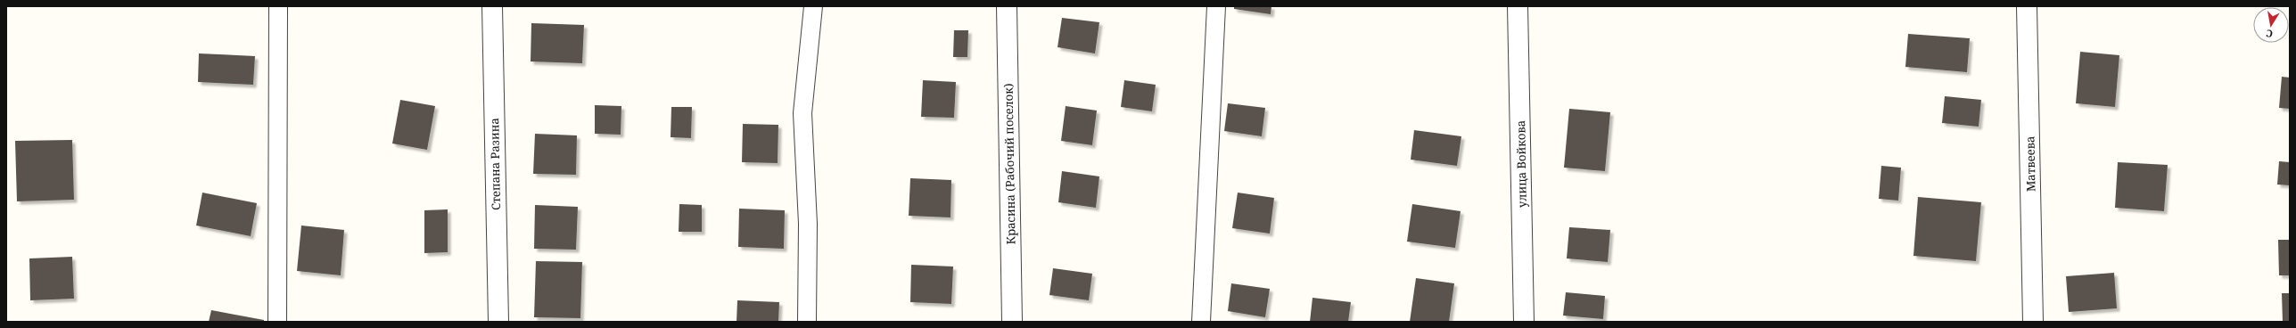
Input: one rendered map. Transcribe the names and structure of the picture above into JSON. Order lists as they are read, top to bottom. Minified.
{"streets":{"street":["Степана Разина","Красина (Рабочий поселок)","улица Войкова","Матвеева"]},"north":"bottom"}
